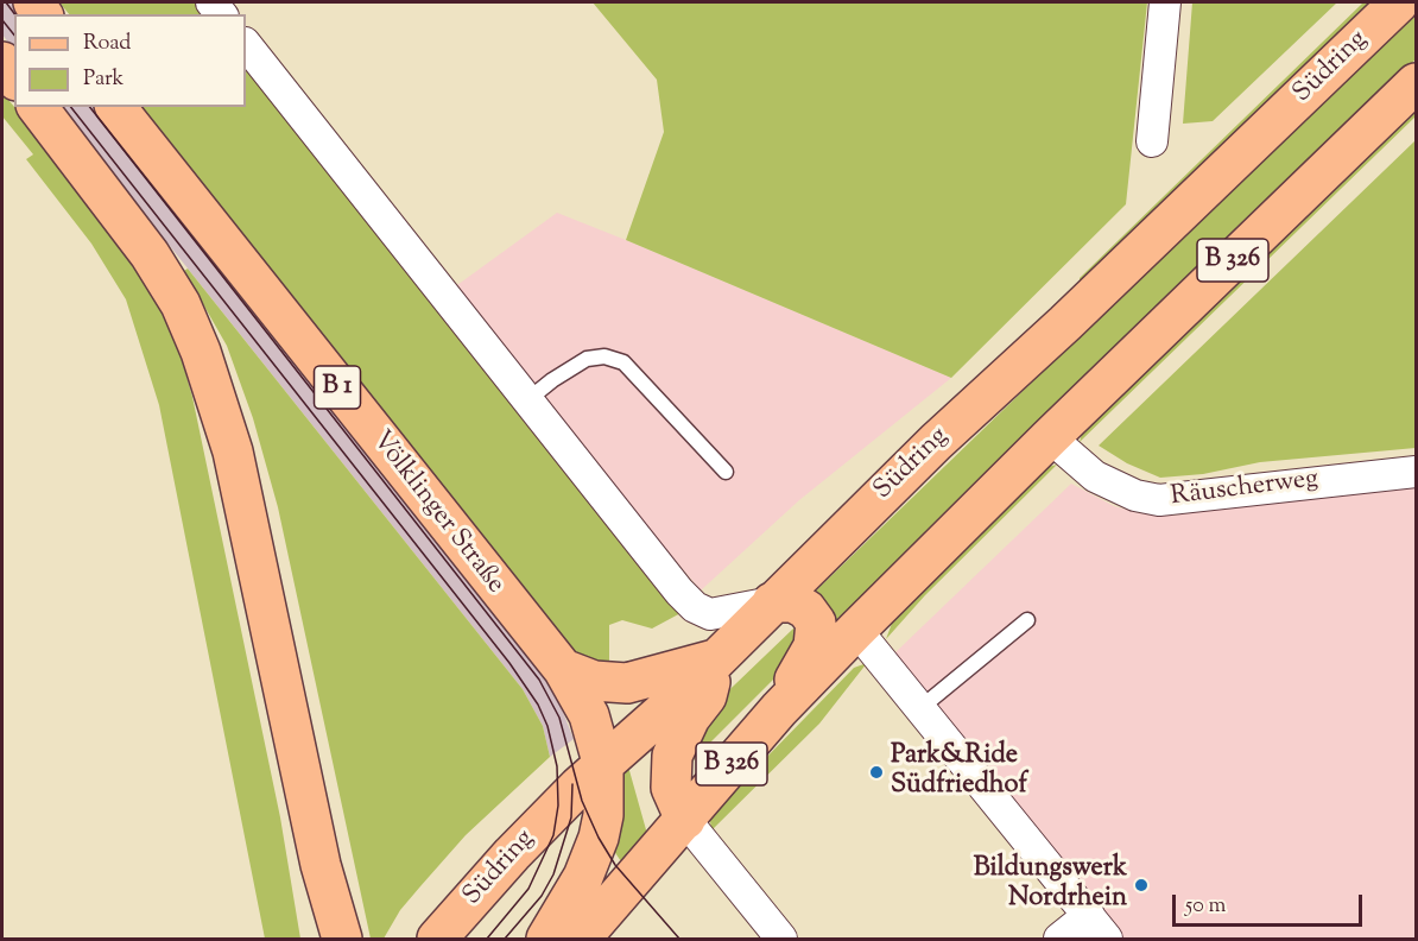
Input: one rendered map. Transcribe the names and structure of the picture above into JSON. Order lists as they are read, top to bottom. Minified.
{"streets":{"main road":["Südring","B 326","B 1","Völklinger Straße"],"street":["Räuscherweg"]},"crossings":[["Südring","B 1"],["Südring","Völklinger Straße"],["B 326","Räuscherweg"],["B 1","Völklinger Straße"]],"places":["Park&Ride Südfriedhof","Bildungswerk Nordrhein"],"legend":["Road","Park"],"scale_bar":"50 m"}
